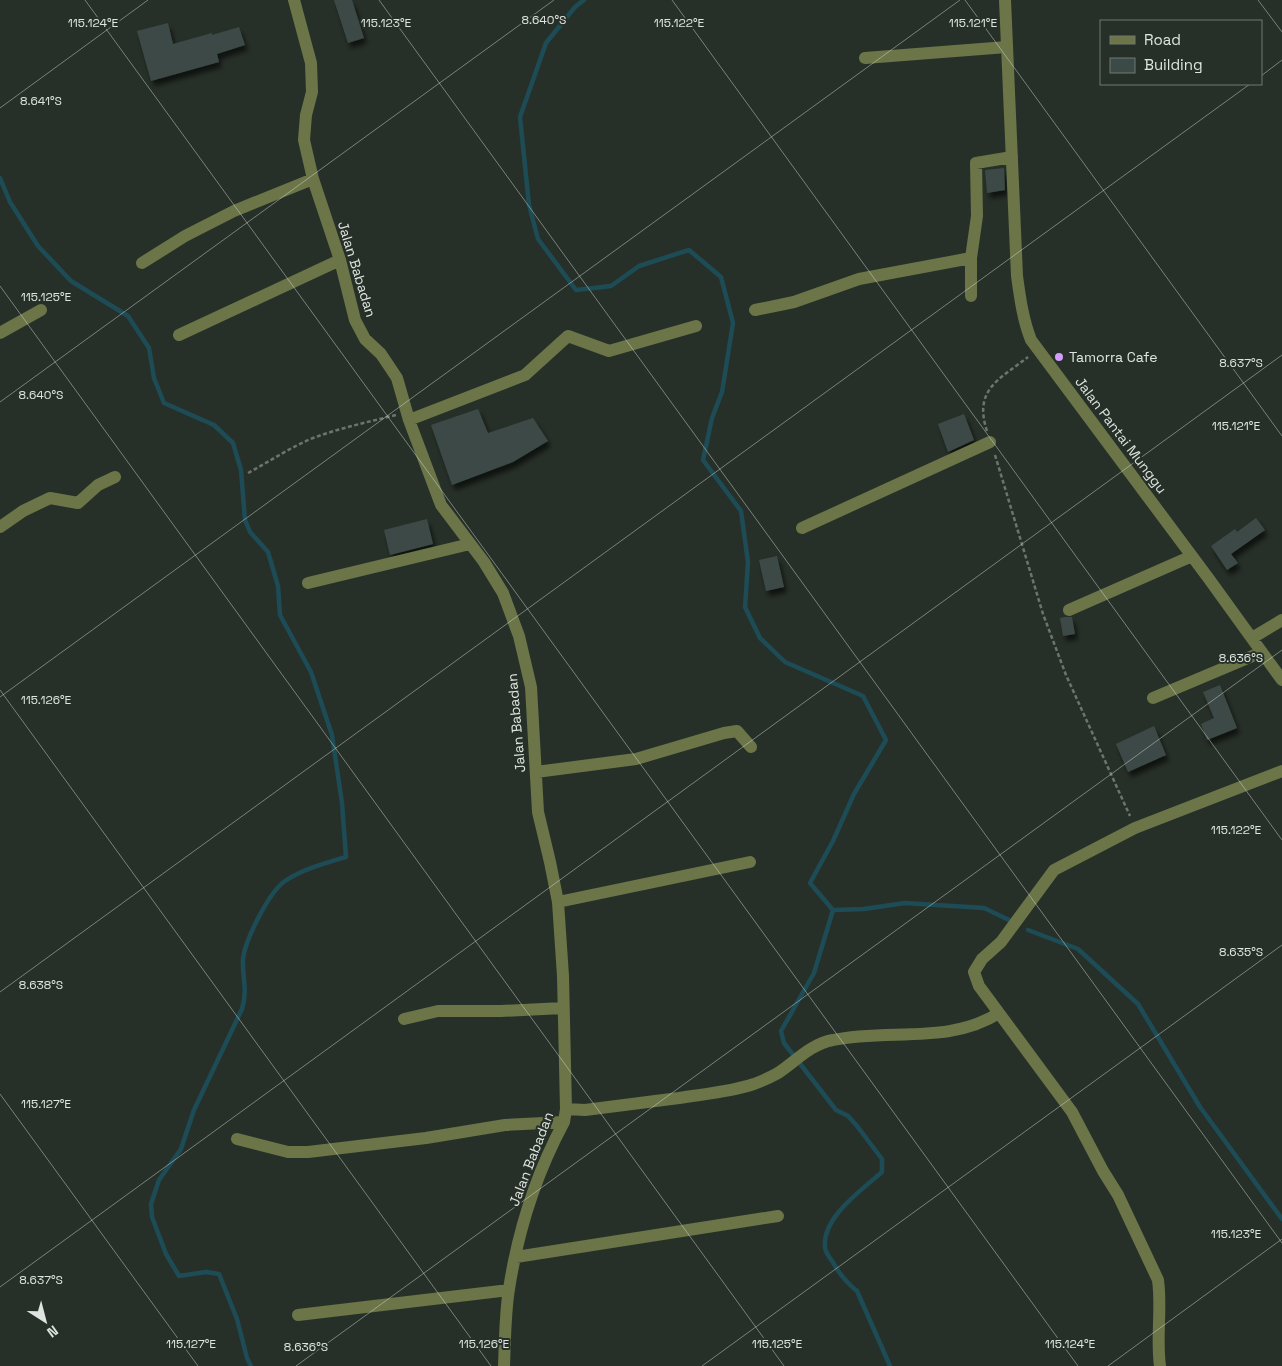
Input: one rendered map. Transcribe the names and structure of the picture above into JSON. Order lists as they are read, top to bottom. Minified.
{"streets":{"street":["Jalan Babadan","Jalan Pantai Munggu"]},"places":["Tamorra Cafe"],"legend":["Road","Building"],"north":"bottom right","coordinates":["8.640°S","115.124°E","115.123°E","115.122°E","115.121°E","8.641°S","115.125°E","8.637°S","8.636°S","115.126°E","8.635°S","8.638°S","115.127°E"]}
